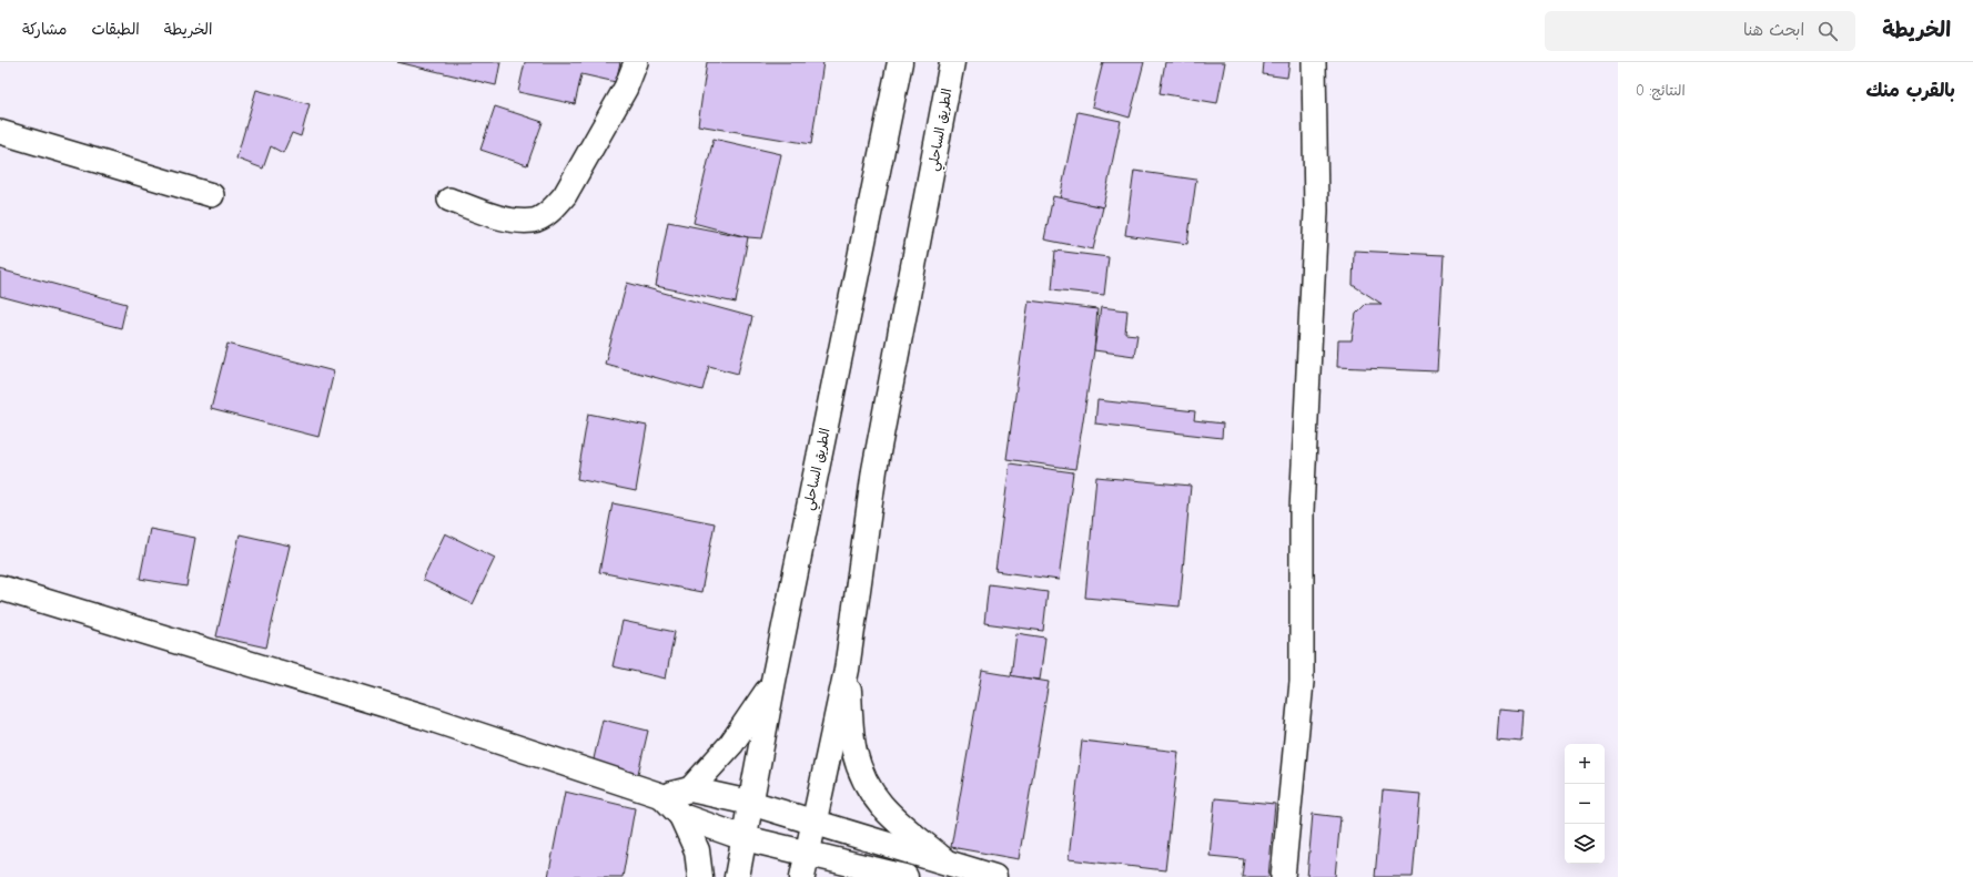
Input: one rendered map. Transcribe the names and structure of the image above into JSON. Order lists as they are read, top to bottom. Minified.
{"streets":{"main road":["الطريق الساحلي"]},"page":{"header":"الخريطة","search":"ابحث هنا","nav":["الخريطة","الطبقات","مشاركة"],"heading":["بالقرب منك","النتائج: 0"],"map_buttons":["+","−"]}}
